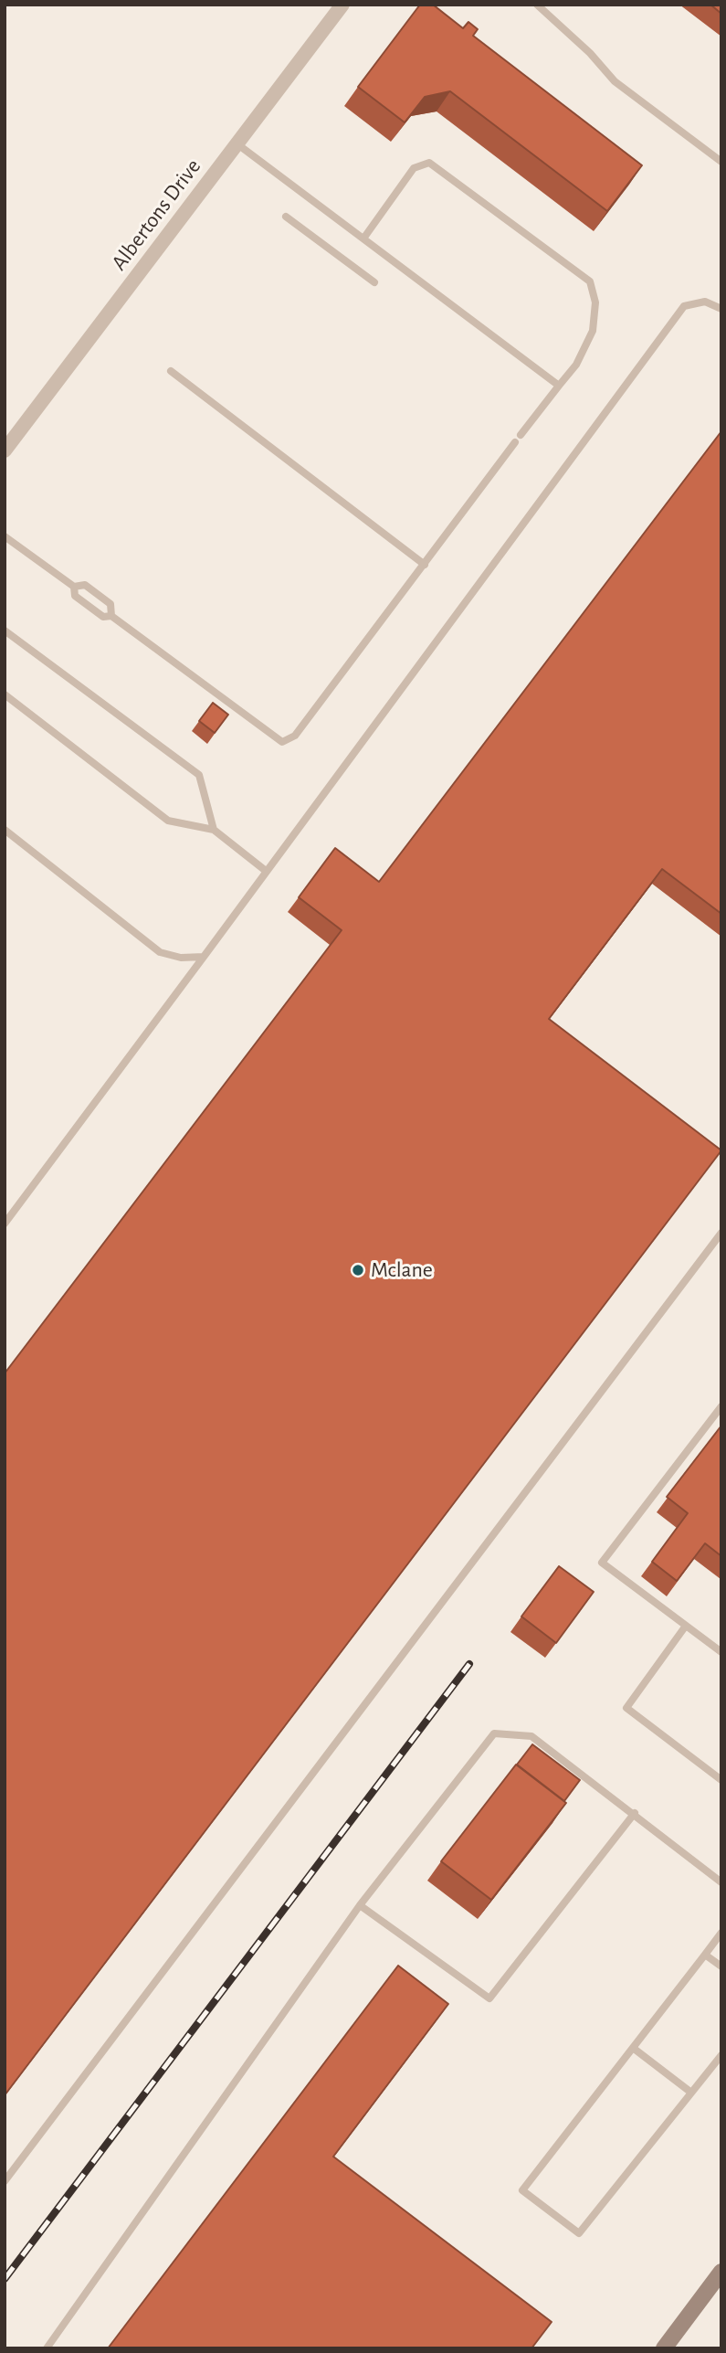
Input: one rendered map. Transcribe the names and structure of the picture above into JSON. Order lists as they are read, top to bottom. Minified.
{"streets":{"street":["Albertons Drive"]},"places":["Mclane"]}
